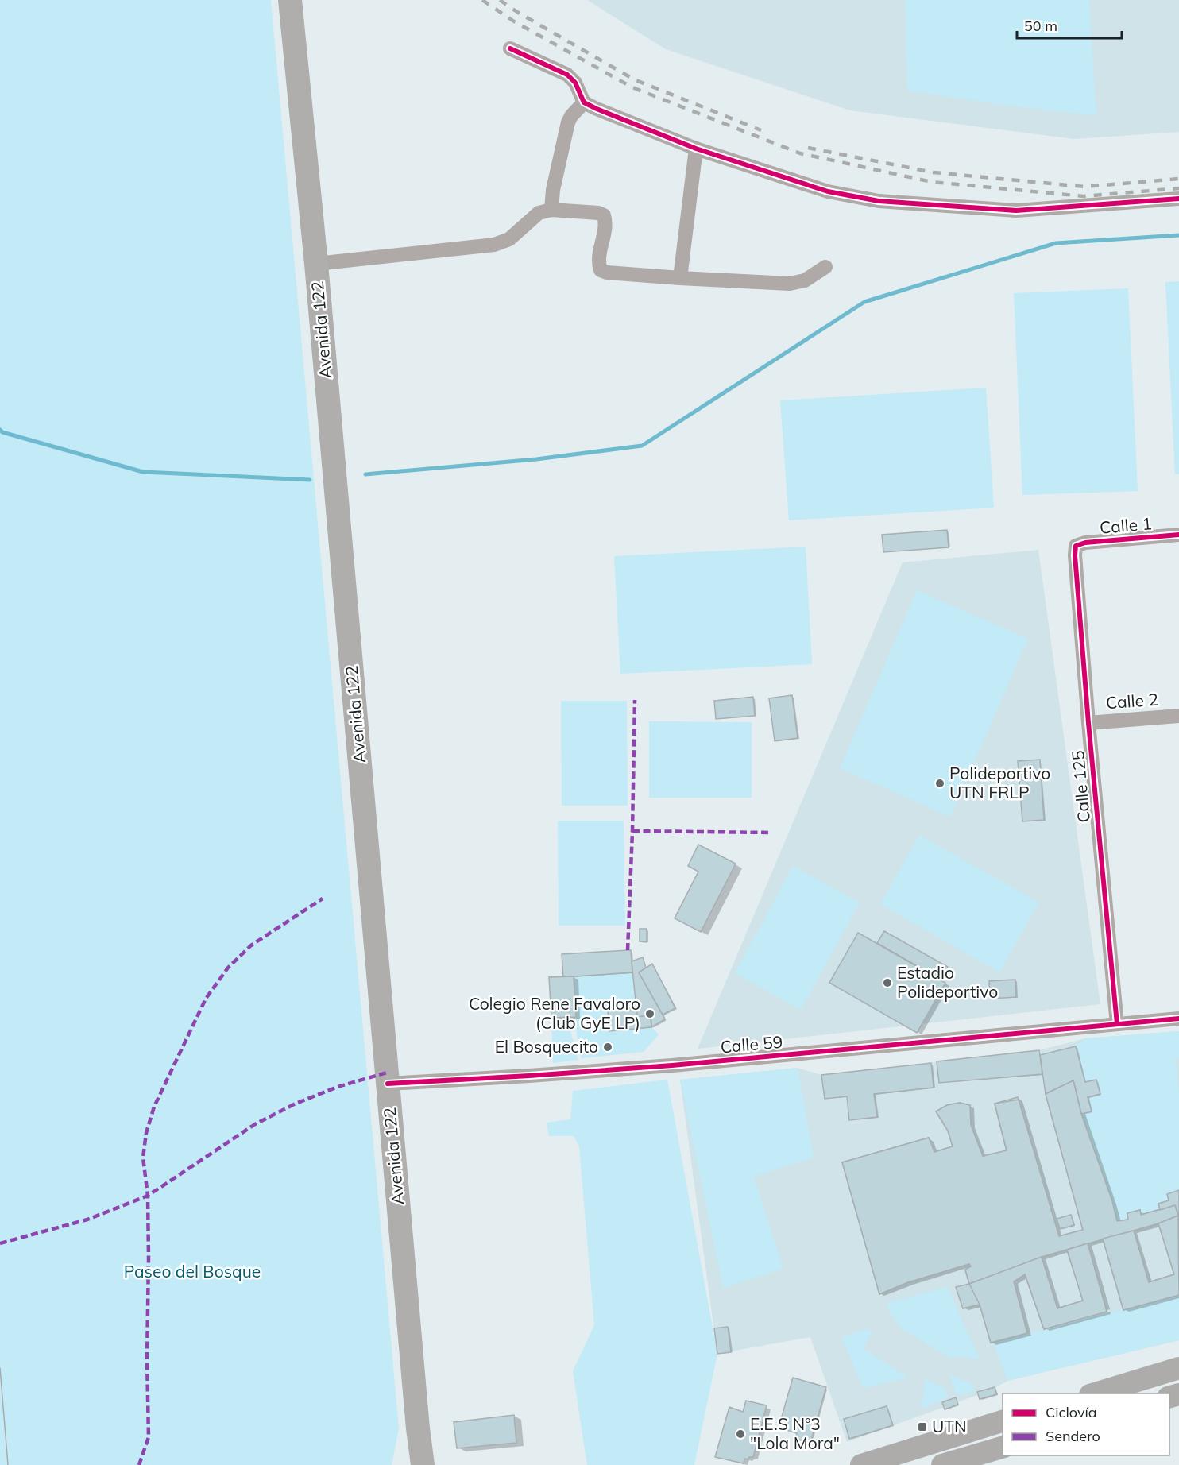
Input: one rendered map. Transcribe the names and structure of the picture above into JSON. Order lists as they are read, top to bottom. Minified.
{"streets":{"highway":["Avenida 122"],"street":["Calle 1","Calle 2","Calle 125","Calle 59"]},"crossings":[["Avenida 122","Calle 59"],["Calle 1","Calle 125"],["Calle 2","Calle 125"],["Calle 125","Calle 59"]],"parks":["Paseo del Bosque"],"places":{"other":["Polideportivo UTN FRLP","Estadio Polideportivo","Colegio Rene Favaloro (Club GyE LP)","El Bosquecito","E.E.S Nº3 \"Lola Mora\""],"transit":["UTN"]},"legend":["Ciclovía","Sendero"],"scale_bar":"50 m"}
